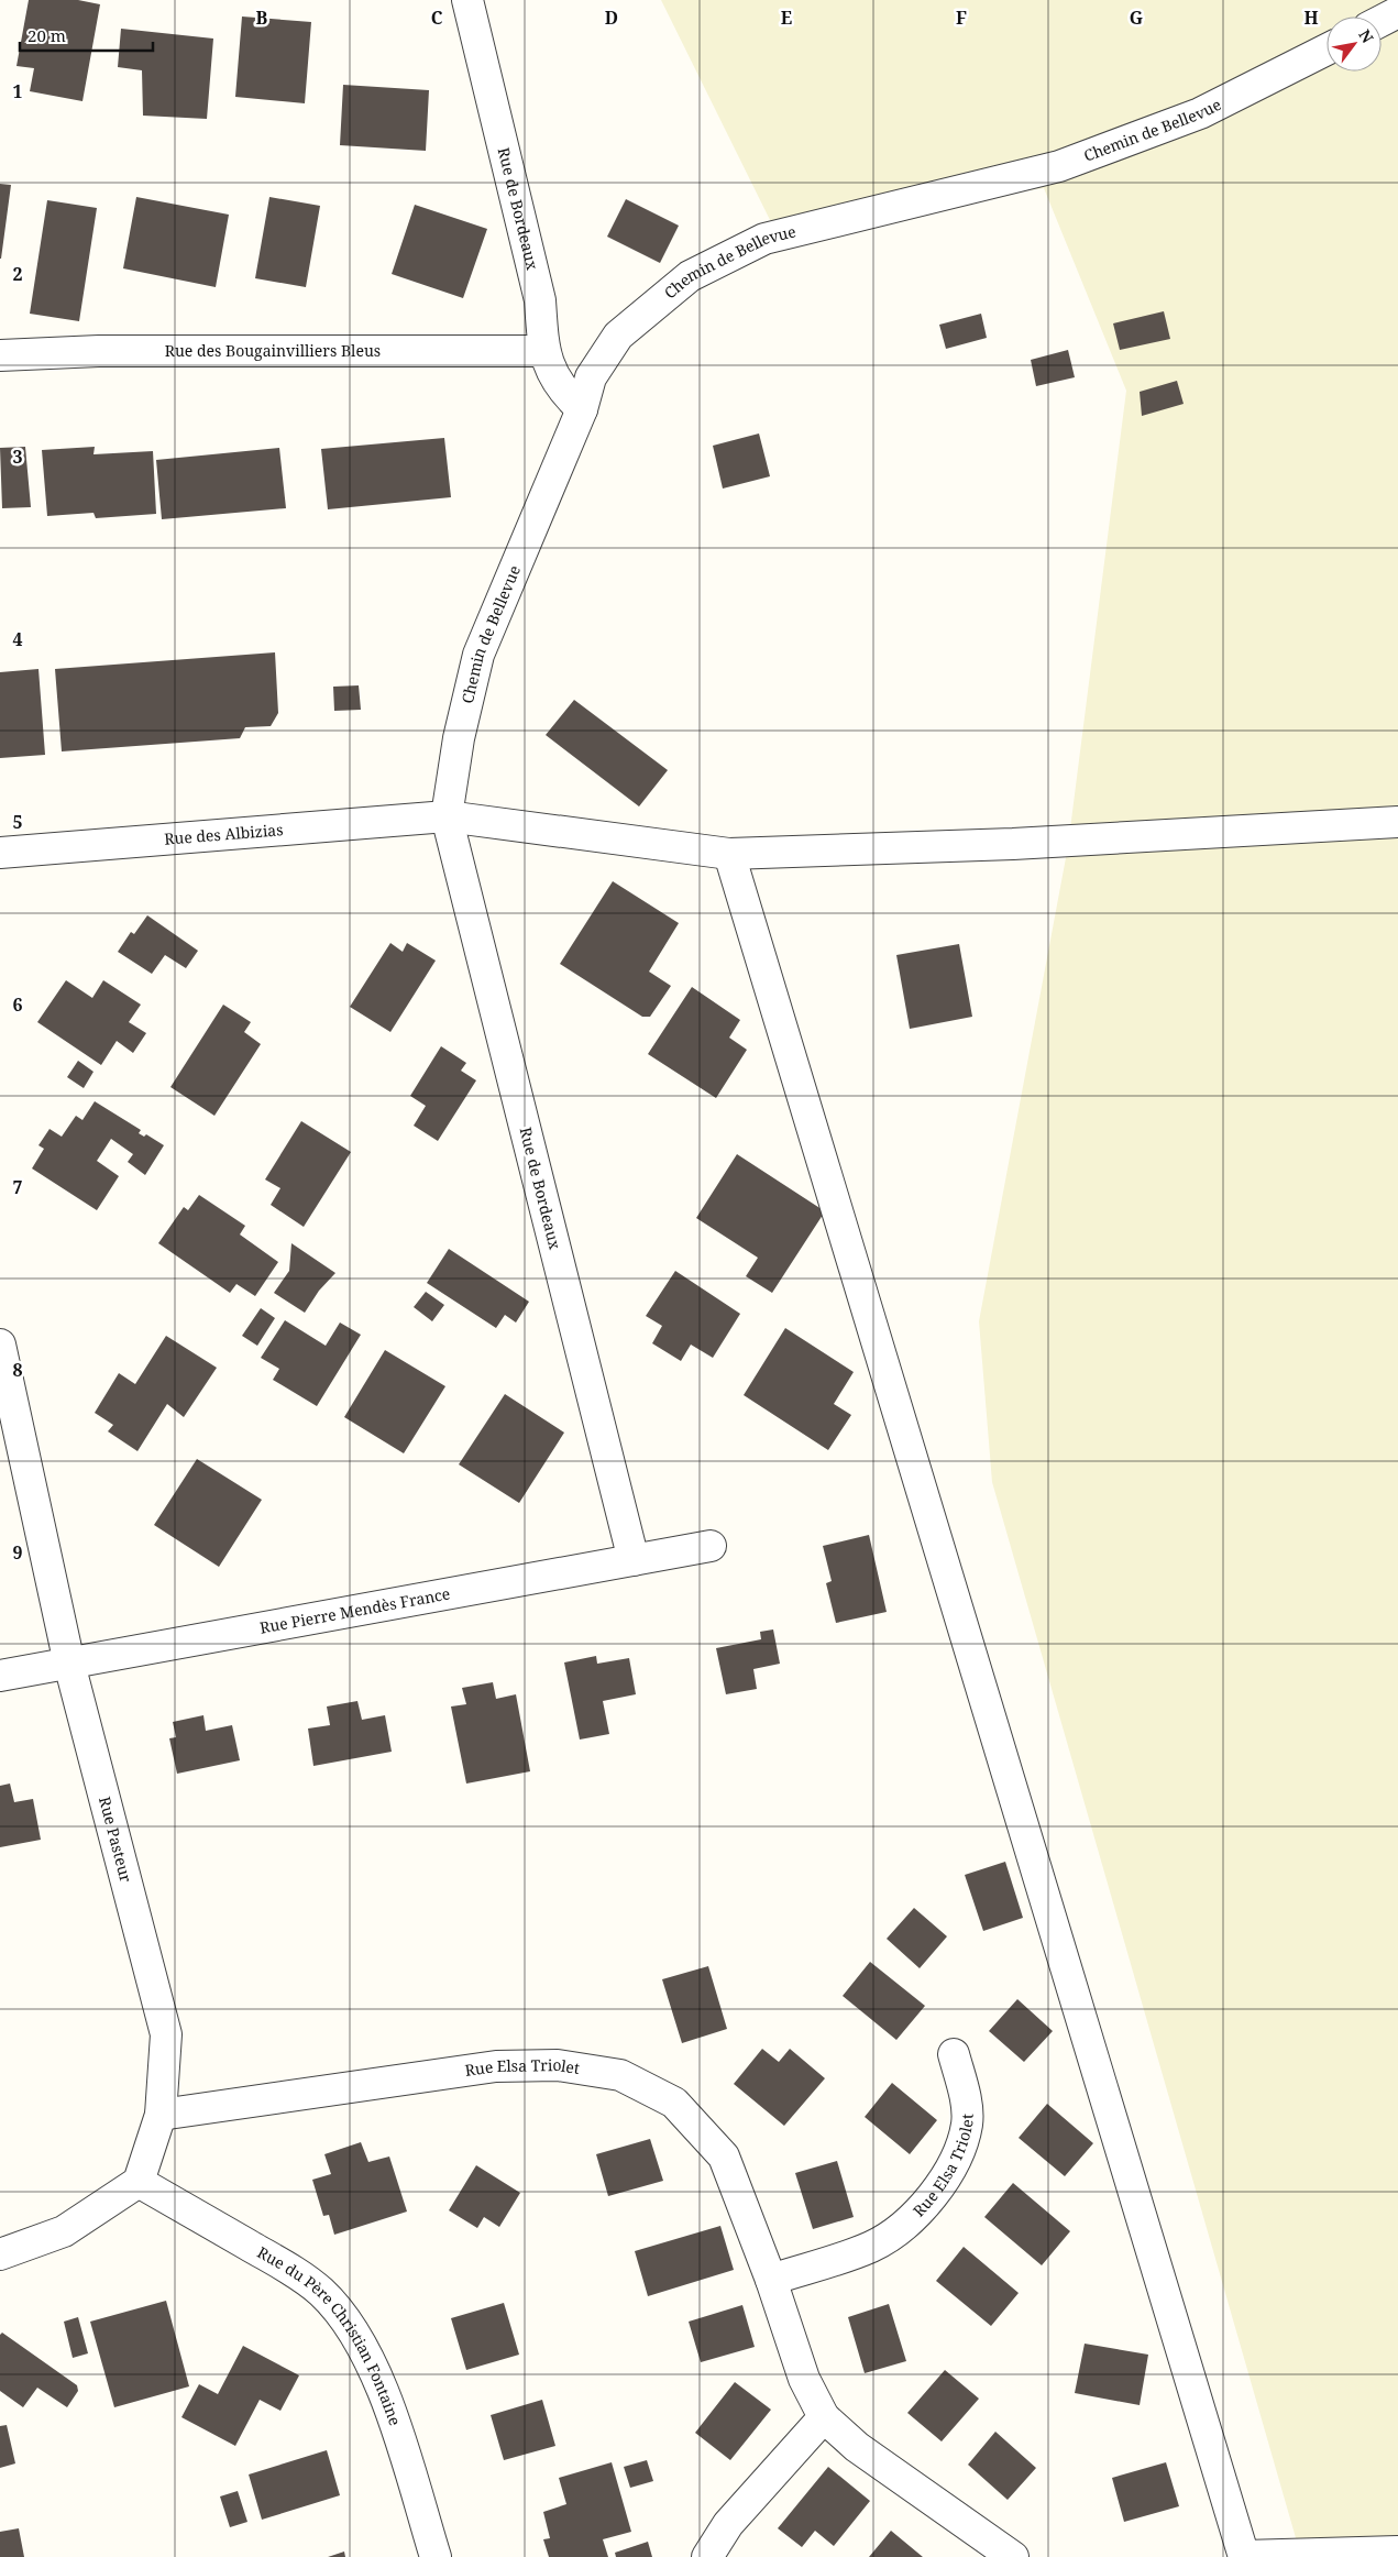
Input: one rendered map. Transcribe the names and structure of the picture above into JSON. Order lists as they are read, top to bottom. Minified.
{"streets":{"street":["Chemin de Bellevue","Rue de Bordeaux","Rue des Bougainvilliers Bleus","Rue des Albizias","Rue Pierre Mendès France","Rue Pasteur","Rue Elsa Triolet","Rue du Père Christian Fontaine"]},"crossings":[["Chemin de Bellevue","Rue de Bordeaux"],["Chemin de Bellevue","Rue des Albizias"],["Rue de Bordeaux","Rue des Bougainvilliers Bleus"],["Rue de Bordeaux","Rue des Albizias"],["Rue de Bordeaux","Rue Pierre Mendès France"],["Rue Pierre Mendès France","Rue Pasteur"],["Rue Pasteur","Rue Elsa Triolet"],["Rue Pasteur","Rue du Père Christian Fontaine"]],"scale_bar":"20 m","north":"top right","grid":{"columns":["B","C","D","E","F","G","H"],"rows":["1","2","3","4","5","6","7","8","9"]}}
